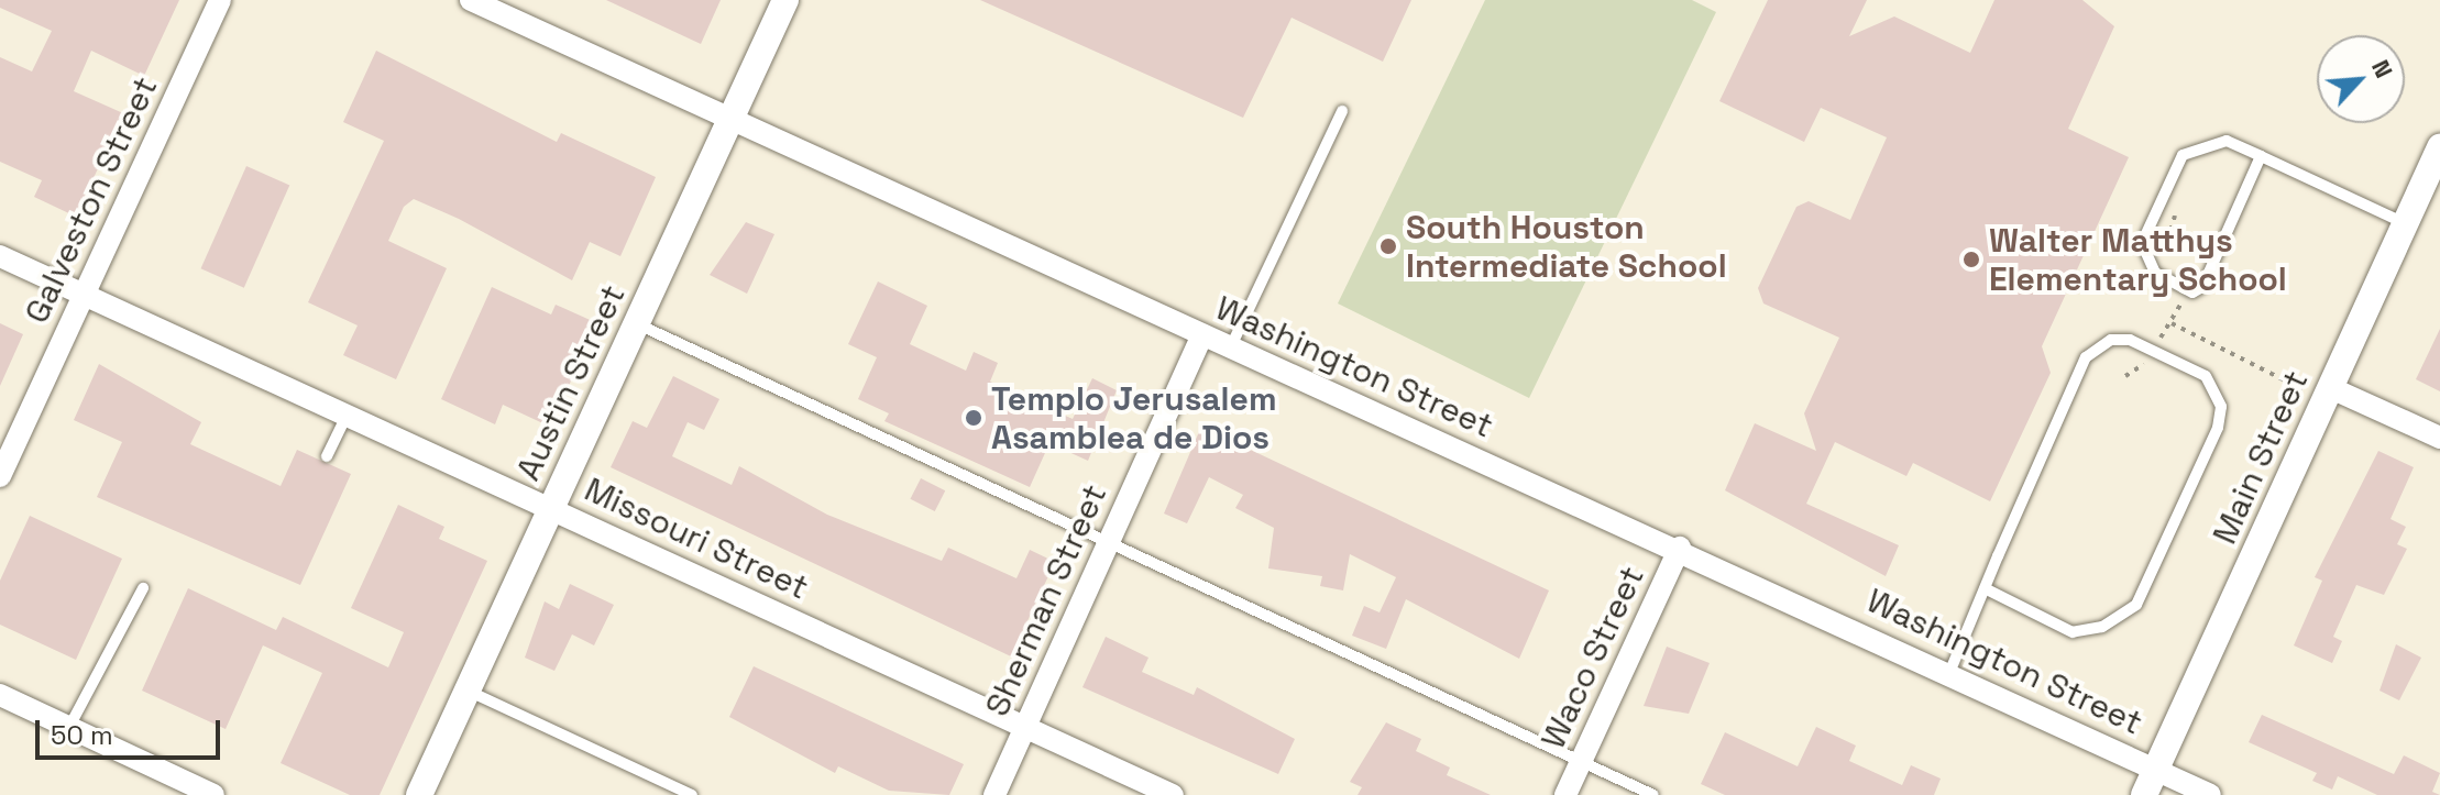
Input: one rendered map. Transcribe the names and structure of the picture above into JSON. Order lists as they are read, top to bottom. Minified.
{"streets":{"street":["Galveston Street","Washington Street","Austin Street","Main Street","Missouri Street","Sherman Street","Waco Street"]},"crossings":[["Galveston Street","Missouri Street"],["Washington Street","Austin Street"],["Washington Street","Main Street"],["Washington Street","Sherman Street"],["Washington Street","Waco Street"],["Austin Street","Missouri Street"],["Missouri Street","Sherman Street"]],"places":["South Houston Intermediate School","Walter Matthys Elementary School","Templo Jerusalem Asamblea de Dios"],"scale_bar":"50 m","north":"top right"}
